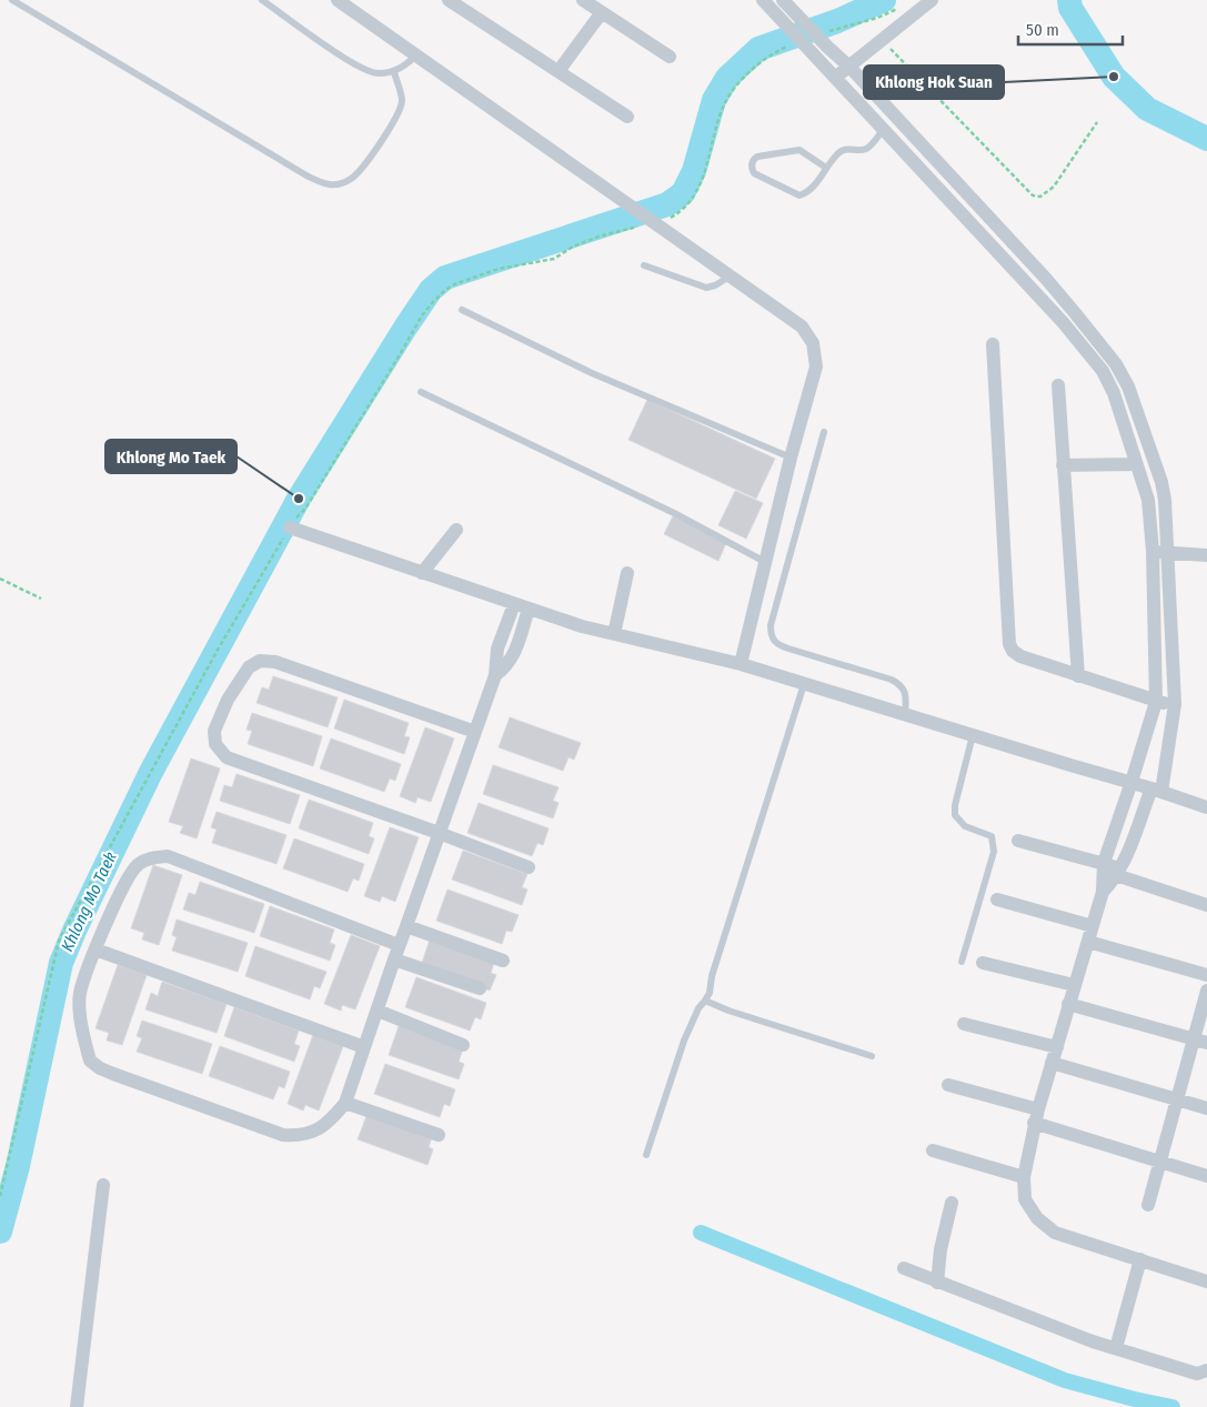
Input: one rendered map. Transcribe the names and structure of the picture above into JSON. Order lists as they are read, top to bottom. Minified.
{"water":["Khlong Mo Taek"],"places":["Khlong Hok Suan","Khlong Mo Taek"],"scale_bar":"50 m"}
